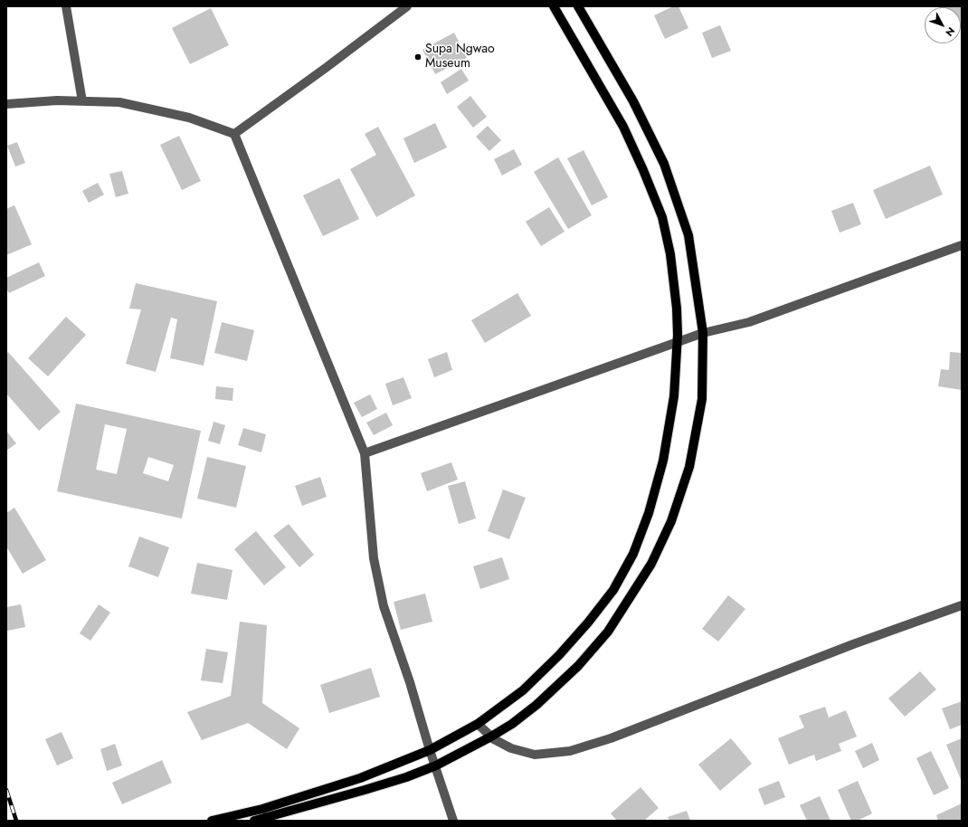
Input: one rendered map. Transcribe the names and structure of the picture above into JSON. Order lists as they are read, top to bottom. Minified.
{"places":["Supa Ngwao Museum"],"north":"bottom right"}
